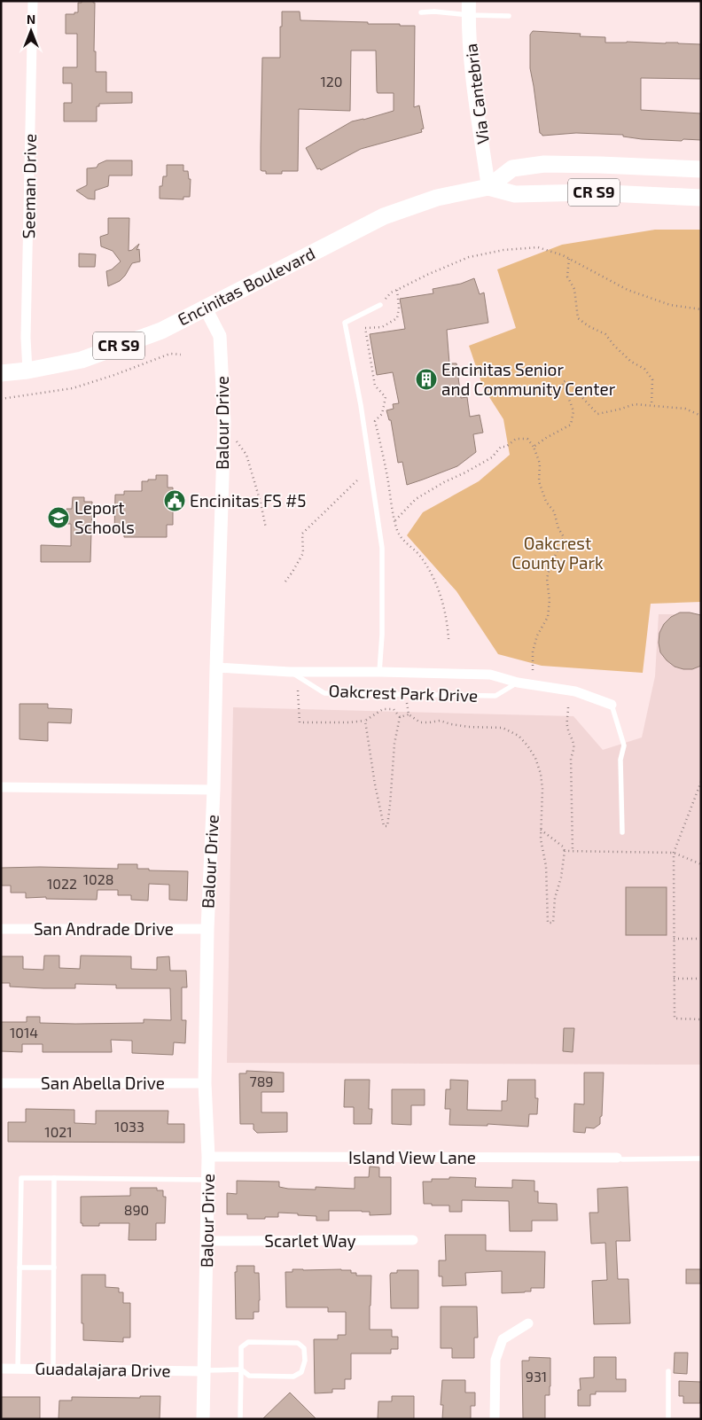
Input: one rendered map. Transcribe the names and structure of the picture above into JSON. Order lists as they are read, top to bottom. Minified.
{"streets":{"main road":["Via Cantebria","CR S9","Encinitas Boulevard"],"street":["Seeman Drive","Balour Drive","Oakcrest Park Drive","San Andrade Drive","San Abella Drive","Island View Lane","Scarlet Way","Guadalajara Drive"]},"crossings":[["Via Cantebria","Encinitas Boulevard"],["Seeman Drive","Encinitas Boulevard"],["Encinitas Boulevard","Balour Drive"],["Balour Drive","Oakcrest Park Drive"],["Balour Drive","San Andrade Drive"],["Balour Drive","San Abella Drive"],["Balour Drive","Island View Lane"],["Balour Drive","Scarlet Way"],["Balour Drive","Guadalajara Drive"]],"parks":["Oakcrest County Park"],"places":{"building":["Encinitas Senior and Community Center"],"public building":["Encinitas FS #5"],"school or university":["Leport Schools"]},"house_numbers":["120","1028","1022","1014","789","1033","1021","890","931"],"north":"top"}
